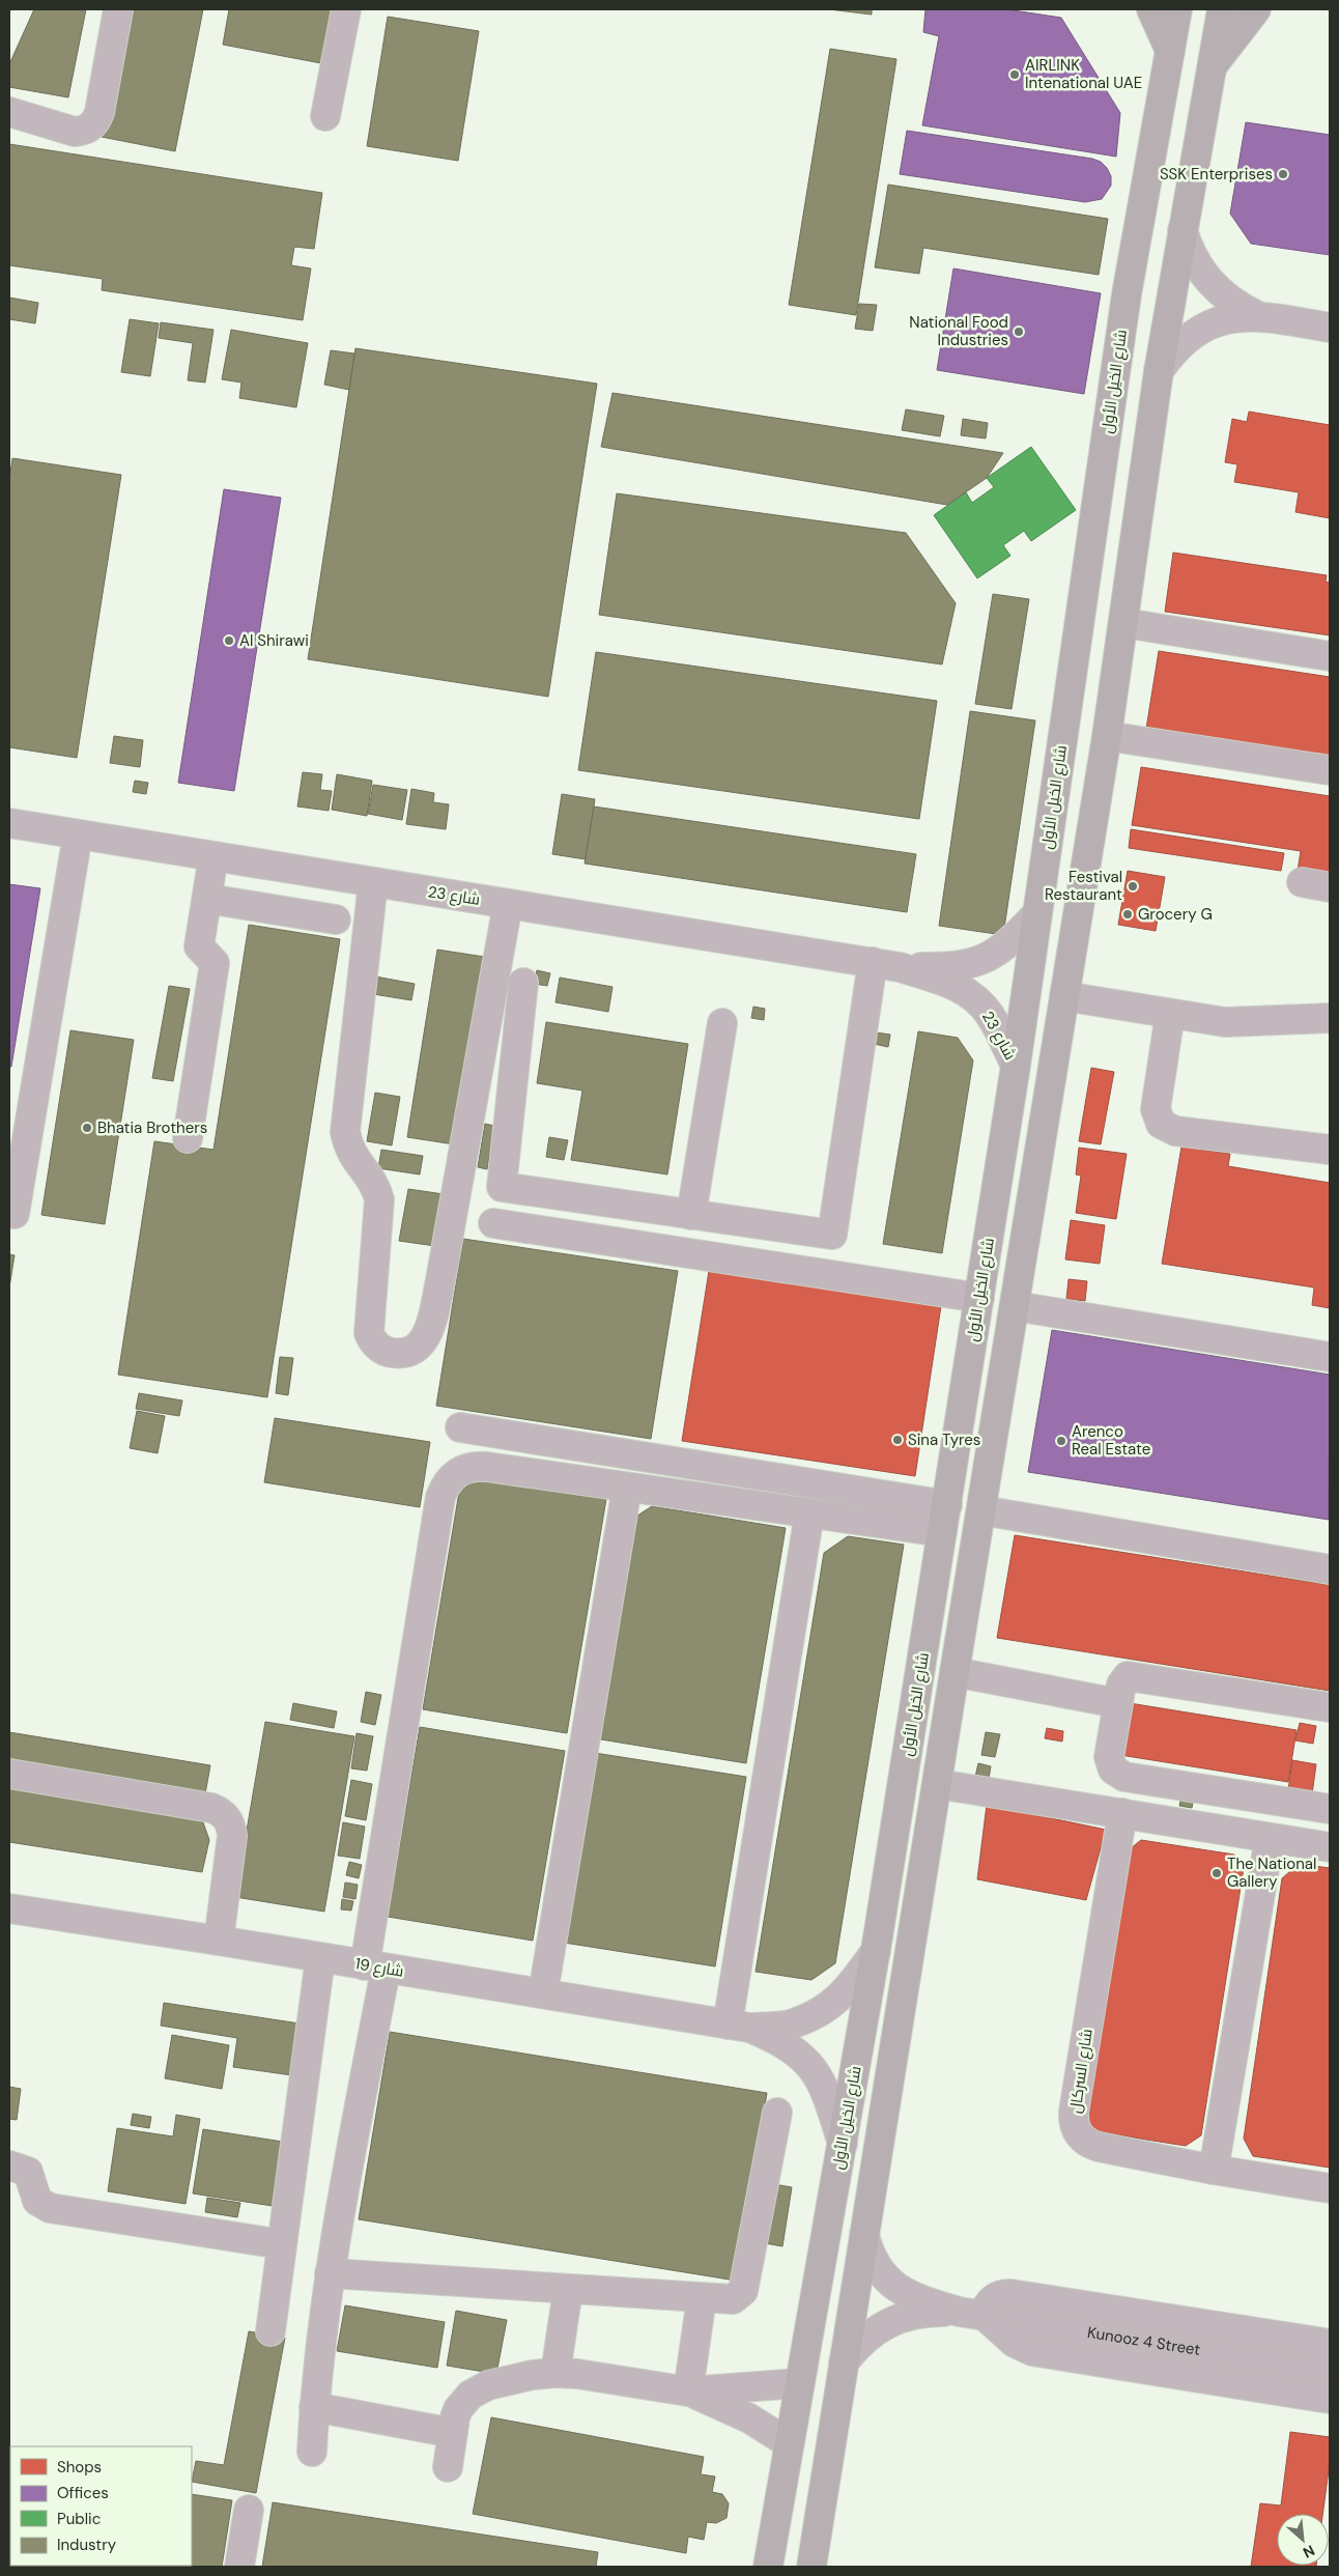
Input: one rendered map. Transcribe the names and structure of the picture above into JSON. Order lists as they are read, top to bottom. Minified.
{"streets":{"main road":["شارع الخيل الأول"],"street":["شارع 23","شارع 19","شارع السركال","Kunooz 4 Street"]},"crossings":[["شارع الخيل الأول","شارع 23"],["شارع الخيل الأول","شارع 19"]],"places":["AIRLINK Intenational UAE","SSK Enterprises","National Food Industries","Al Shirawi","Festival Restaurant","Grocery G","Bhatia Brothers","Sina Tyres","Arenco Real Estate","The National Gallery"],"legend":["Shops","Offices","Public","Industry"],"north":"bottom right"}
